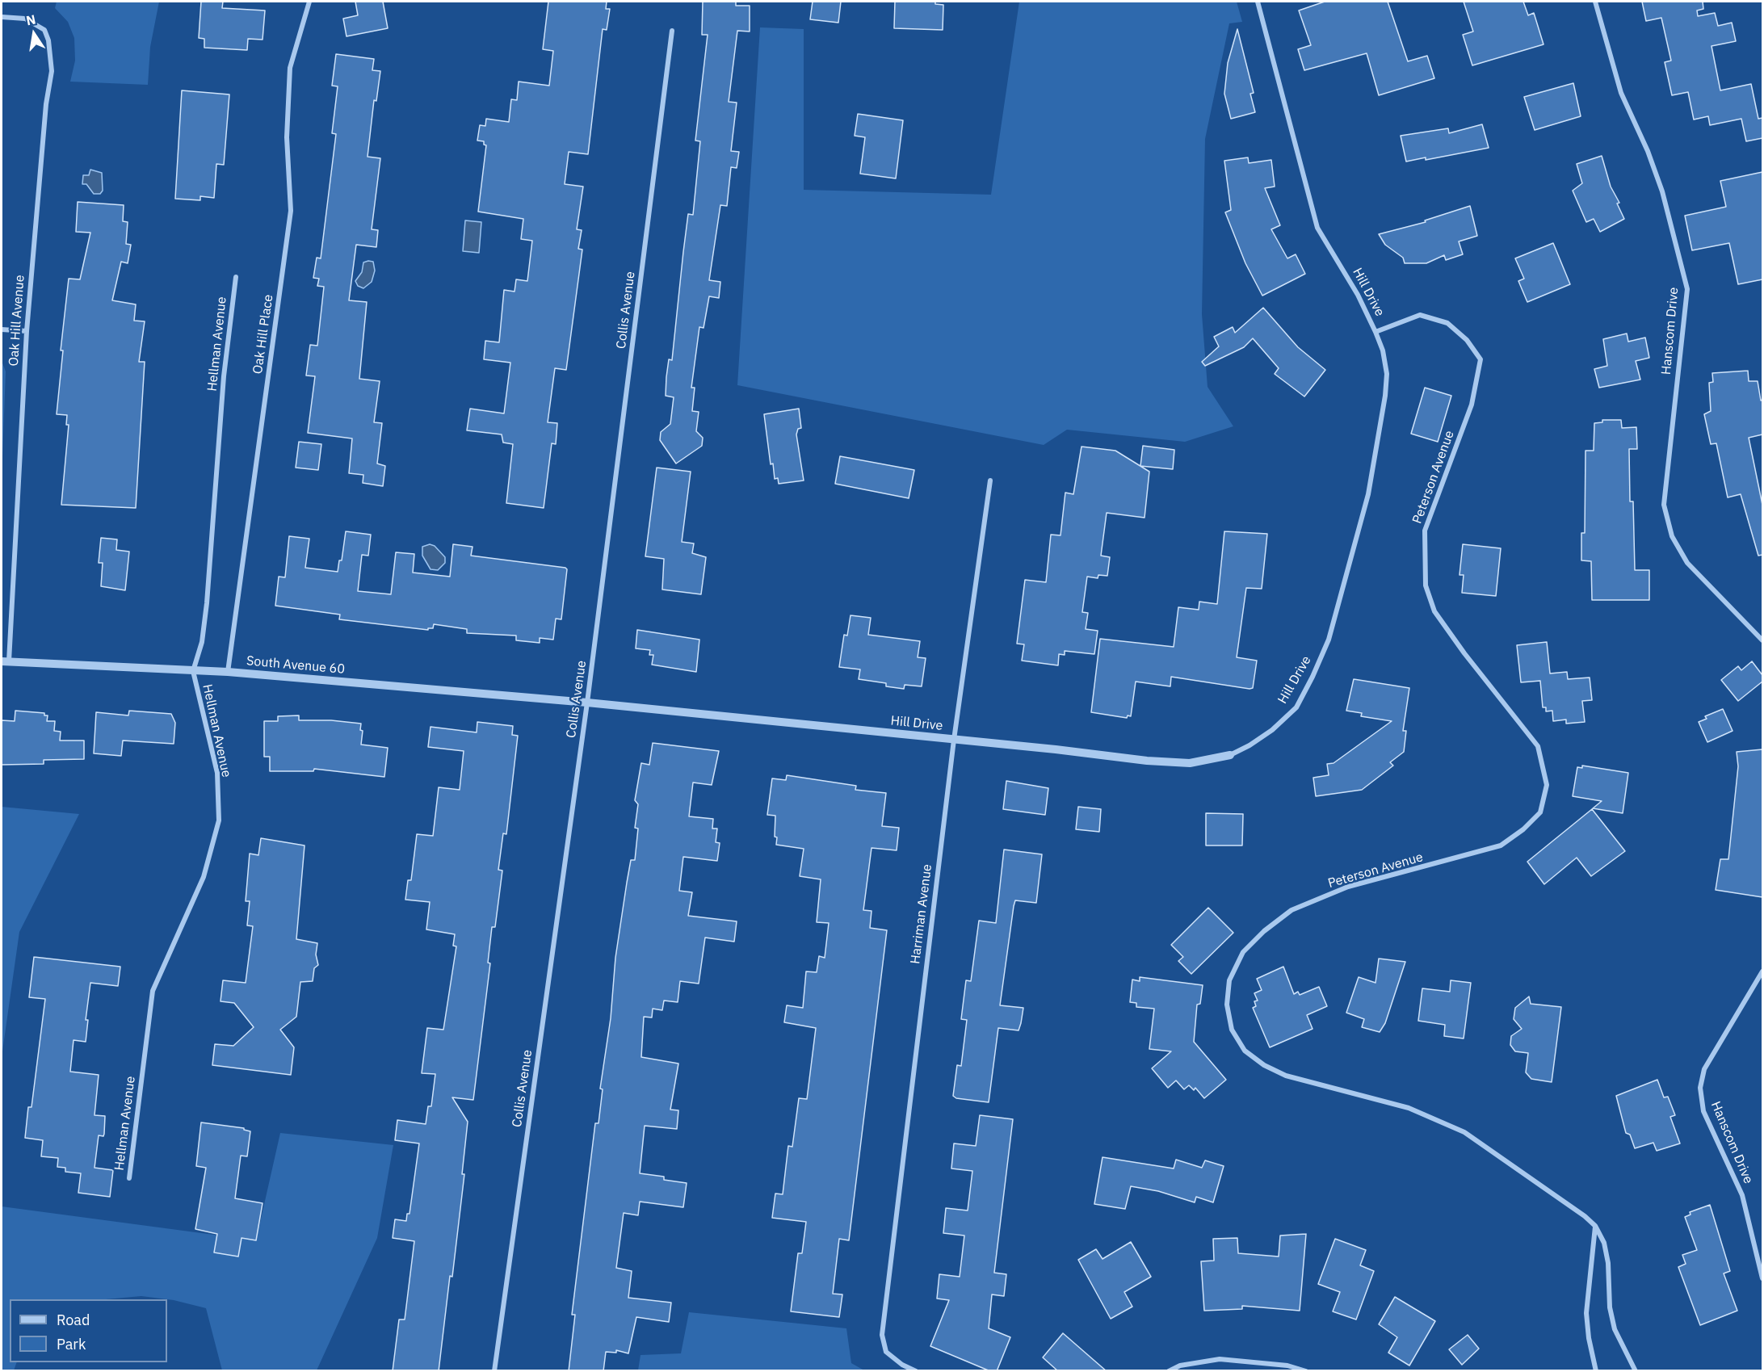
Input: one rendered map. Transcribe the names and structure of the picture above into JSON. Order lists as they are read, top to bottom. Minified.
{"streets":{"street":["Hill Drive","Collis Avenue","Oak Hill Avenue","Hanscom Drive","Oak Hill Place","Hellman Avenue","Peterson Avenue","South Avenue 60","Harriman Avenue"]},"crossings":[["Hill Drive","Collis Avenue"],["Hill Drive","Peterson Avenue"],["Hill Drive","South Avenue 60"],["Hill Drive","Harriman Avenue"],["Collis Avenue","South Avenue 60"],["Oak Hill Avenue","South Avenue 60"],["Oak Hill Place","South Avenue 60"],["Hellman Avenue","South Avenue 60"]],"legend":["Road","Park"],"north":"top"}
